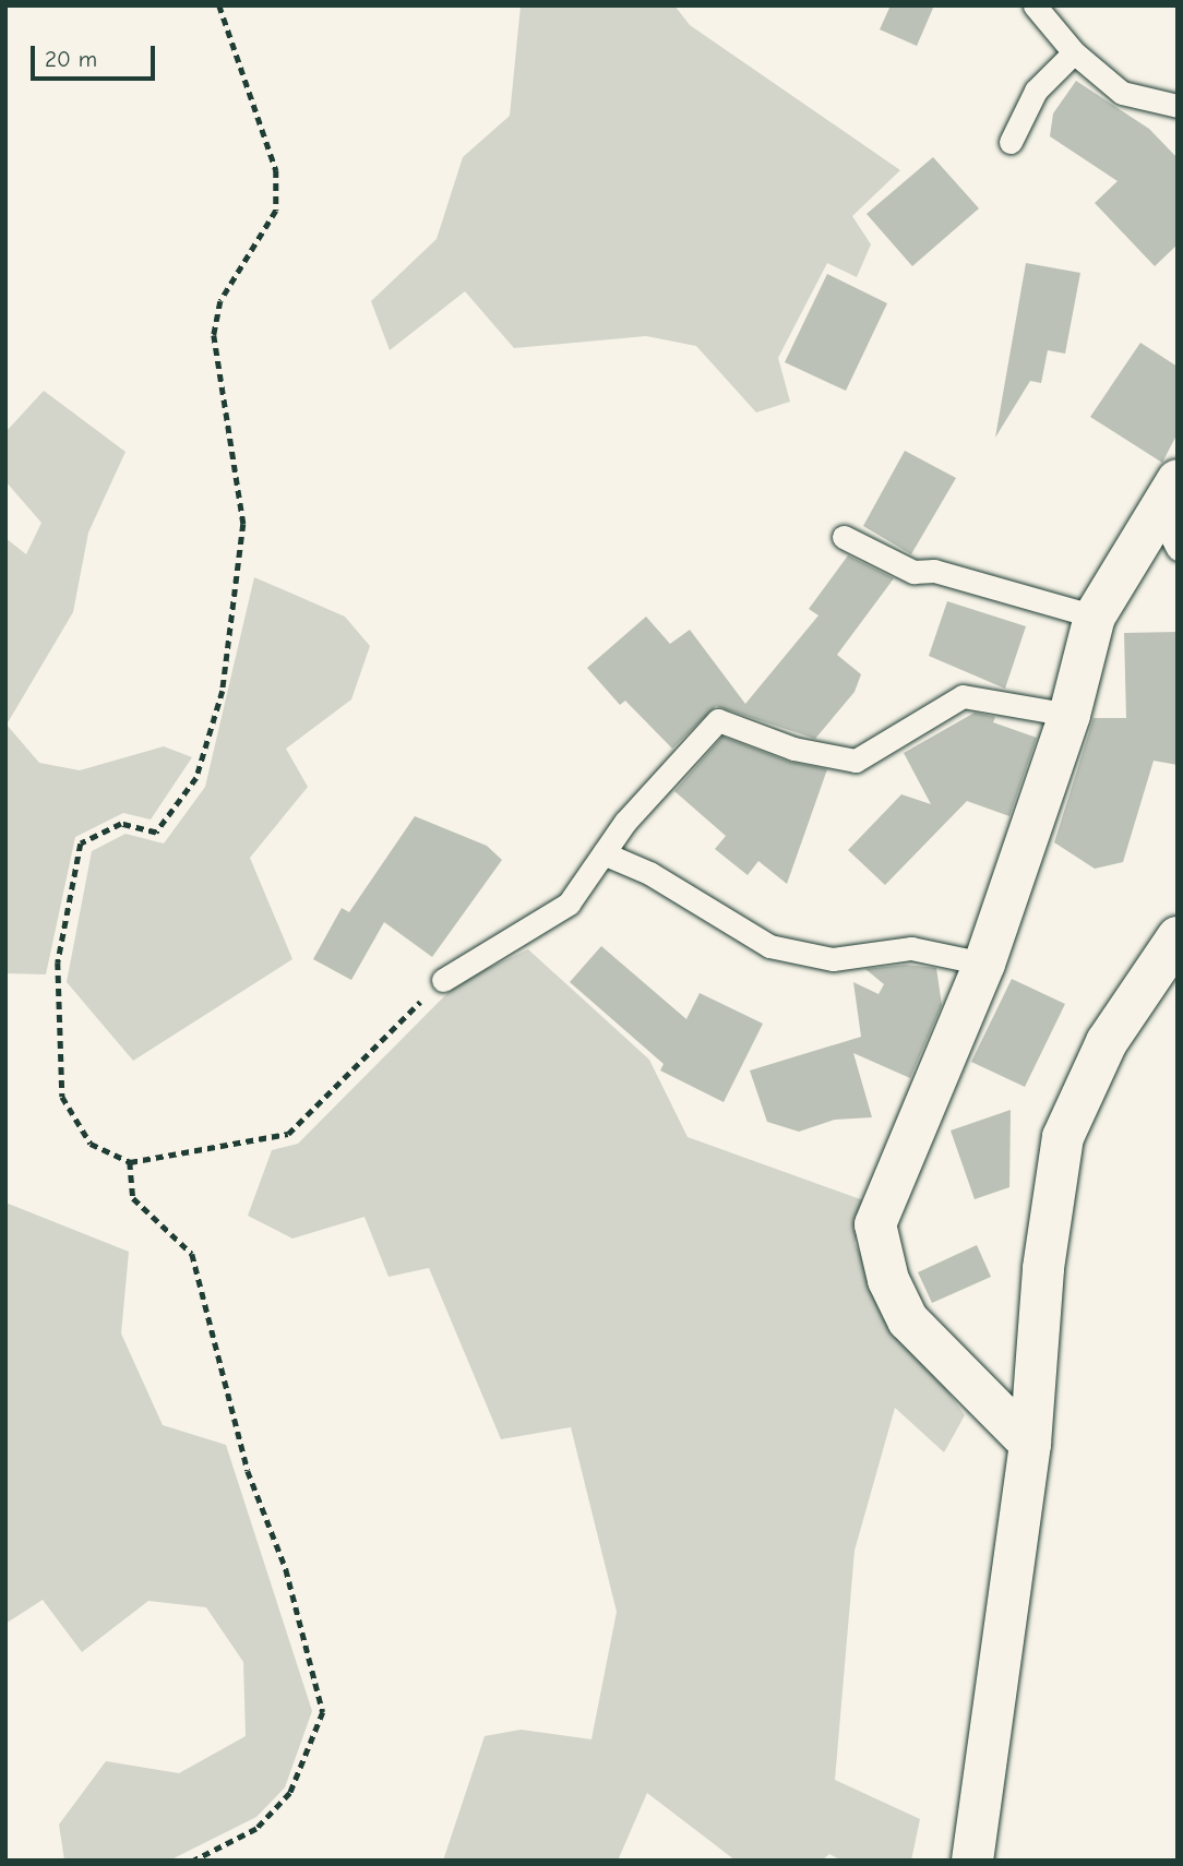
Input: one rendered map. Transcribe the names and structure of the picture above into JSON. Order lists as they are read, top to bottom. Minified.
{"scale_bar":"20 m"}
